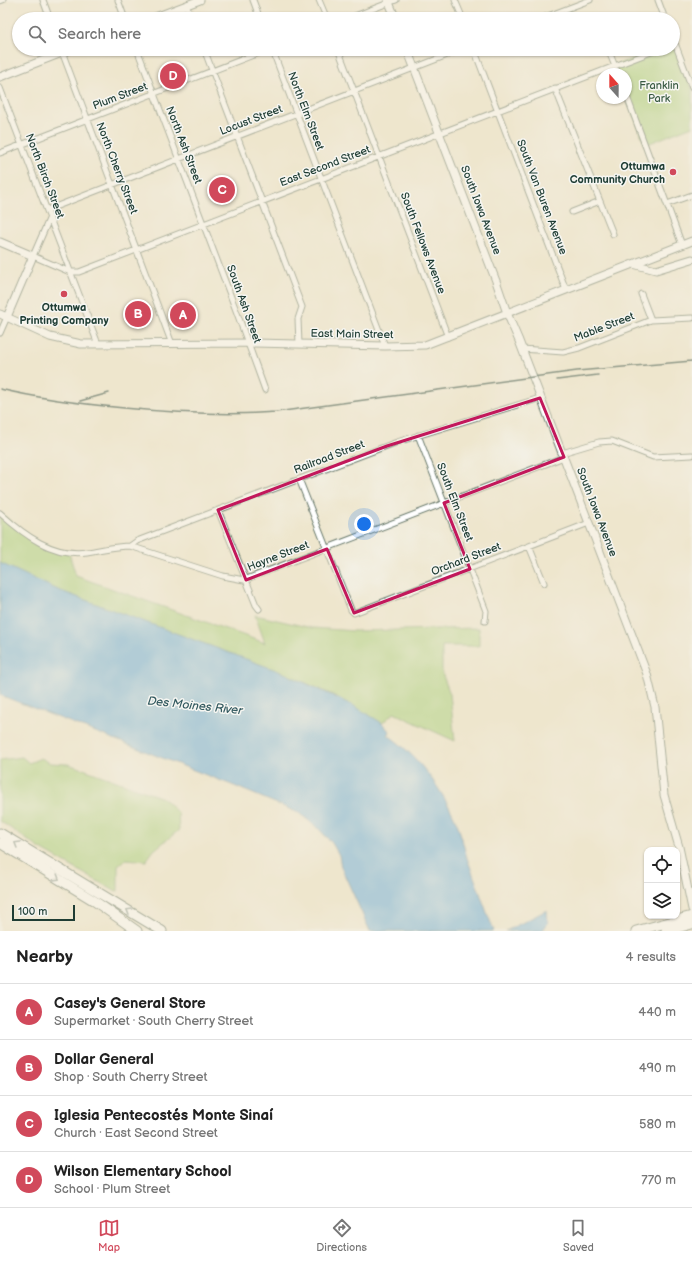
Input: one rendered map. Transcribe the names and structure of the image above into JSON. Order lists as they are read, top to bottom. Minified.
{"streets":{"main road":["South Iowa Avenue","East Main Street"],"street":["Plum Street","North Elm Street","Locust Street","North Ash Street","East Second Street","North Cherry Street","North Birch Street","South Van Buren Avenue","South Fellows Avenue","South Ash Street","Mable Street","Railroad Street","South Elm Street","Hayne Street","Orchard Street"]},"crossings":[["Plum Street","North Ash Street"],["Plum Street","North Cherry Street"],["Plum Street","North Birch Street"],["North Elm Street","Locust Street"],["North Elm Street","East Second Street"],["Locust Street","North Ash Street"],["Locust Street","North Cherry Street"],["Locust Street","North Birch Street"],["Locust Street","South Iowa Avenue"],["Locust Street","South Fellows Avenue"],["North Ash Street","East Second Street"],["North Ash Street","South Ash Street"],["East Second Street","North Cherry Street"],["East Second Street","North Birch Street"],["East Second Street","South Van Buren Avenue"],["East Second Street","South Iowa Avenue"],["East Second Street","South Fellows Avenue"],["East Second Street","South Ash Street"],["North Cherry Street","East Main Street"],["North Birch Street","East Main Street"],["South Van Buren Avenue","East Main Street"],["South Iowa Avenue","Mable Street"],["South Iowa Avenue","East Main Street"],["South Iowa Avenue","Railroad Street"],["South Iowa Avenue","Hayne Street"],["South Iowa Avenue","Orchard Street"],["South Fellows Avenue","East Main Street"],["South Ash Street","East Main Street"],["Railroad Street","South Elm Street"],["Railroad Street","Hayne Street"],["South Elm Street","Hayne Street"],["South Elm Street","Orchard Street"],["Hayne Street","Orchard Street"]],"water":["Des Moines River"],"parks":["Franklin Park"],"places":["Ottumwa Community Church","Ottumwa Printing Company"],"scale_bar":"100 m","north":"top","page":{"search":"Search here","pins":["D","C","B","A"],"scale":"100 m","heading":["Nearby","4 results"],"list":[{"mark":"A","name":"Casey's General Store","note":"Supermarket · South Cherry Street","value":"440 m"},{"mark":"B","name":"Dollar General","note":"Shop · South Cherry Street","value":"490 m"},{"mark":"C","name":"Iglesia Pentecostés Monte Sinaí","note":"Church · East Second Street","value":"580 m"},{"mark":"D","name":"Wilson Elementary School","note":"School · Plum Street","value":"770 m"}],"nav":["Map","Directions","Saved"]}}
